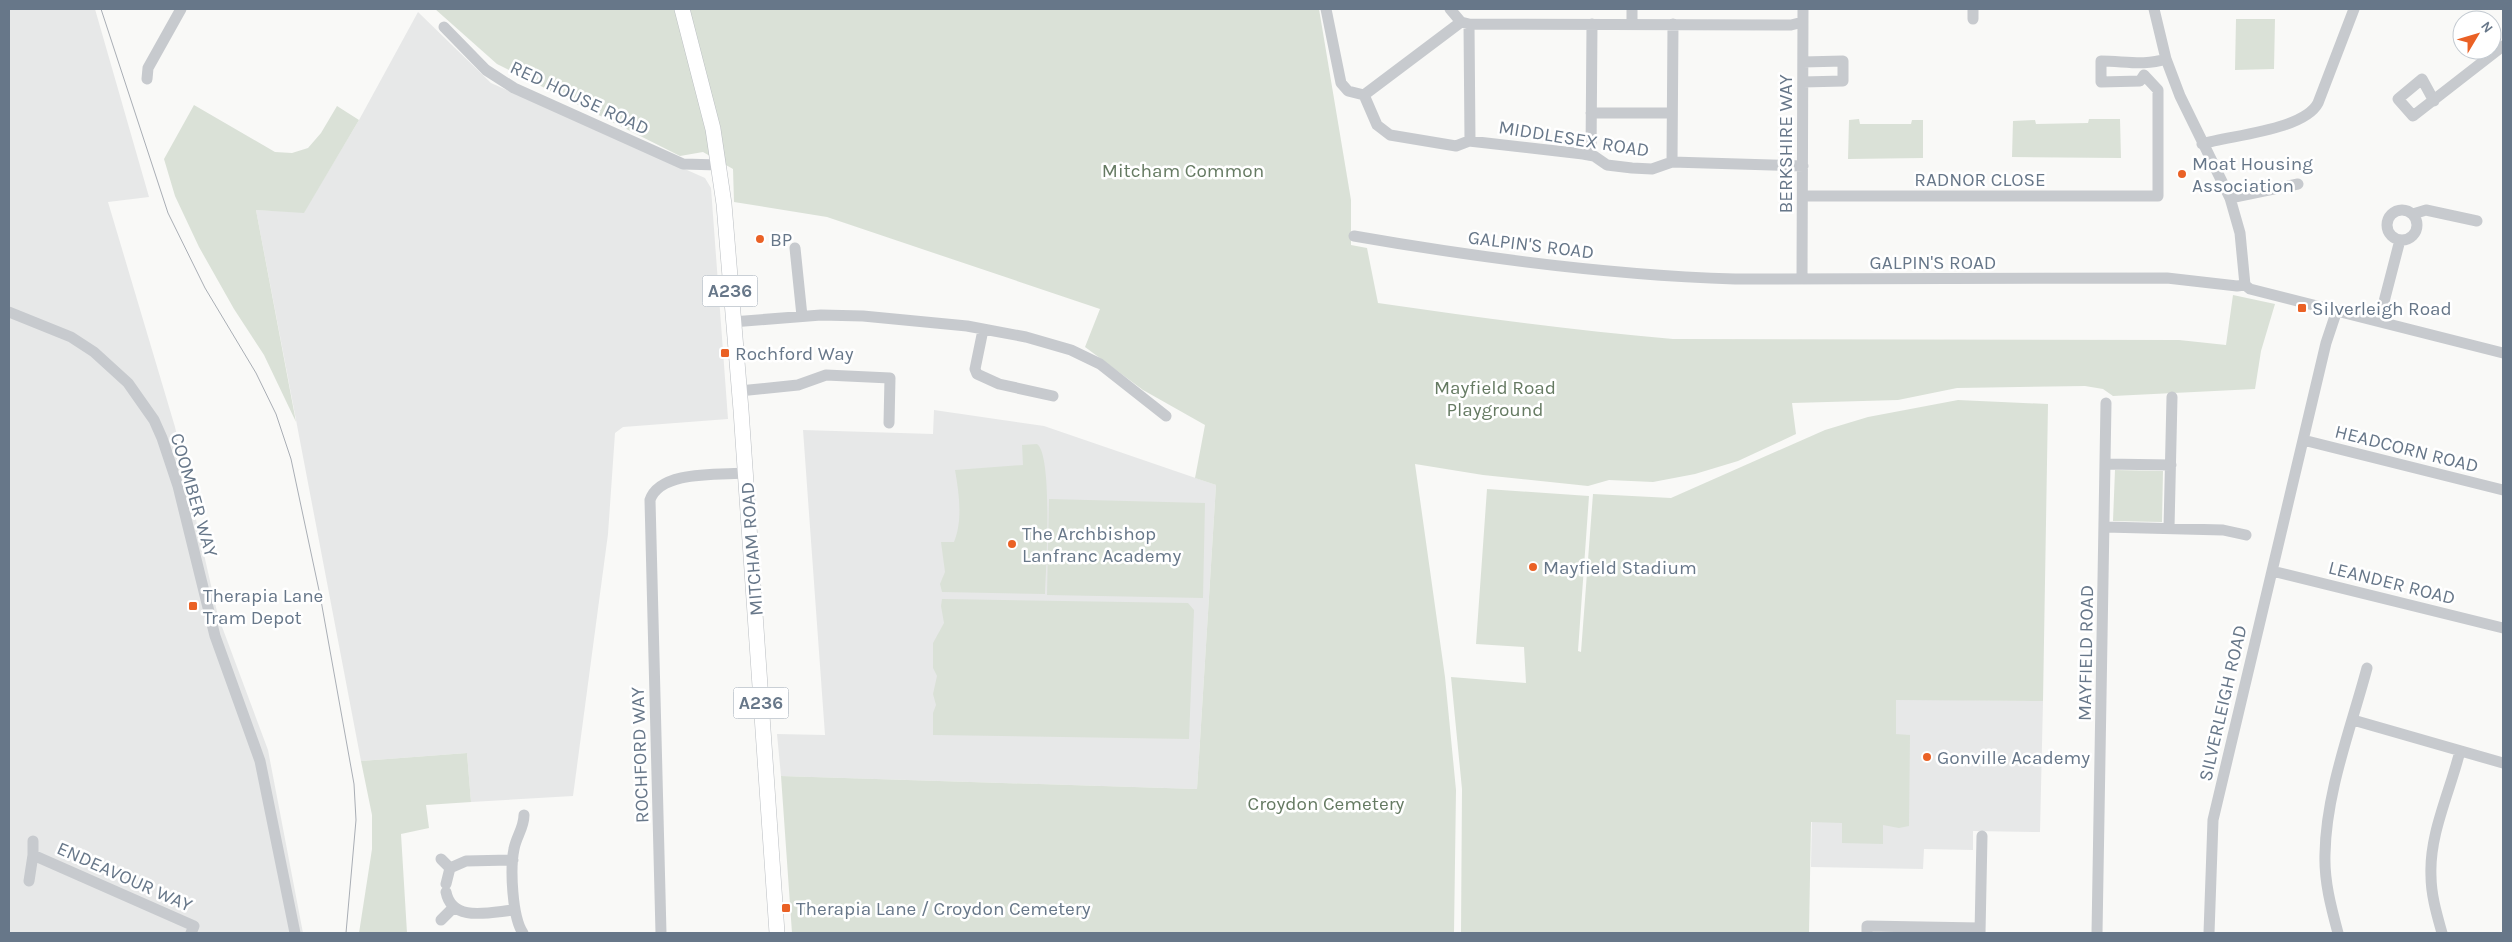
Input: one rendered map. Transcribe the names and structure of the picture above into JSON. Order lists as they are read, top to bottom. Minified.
{"streets":{"main road":["A236","MITCHAM ROAD"],"street":["RED HOUSE ROAD","MIDDLESEX ROAD","BERKSHIRE WAY","RADNOR CLOSE","GALPIN'S ROAD","HEADCORN ROAD","COOMBER WAY","LEANDER ROAD","MAYFIELD ROAD","SILVERLEIGH ROAD","ROCHFORD WAY","ENDEAVOUR WAY"]},"crossings":[["RED HOUSE ROAD","A236"],["RED HOUSE ROAD","MITCHAM ROAD"],["MIDDLESEX ROAD","BERKSHIRE WAY"],["BERKSHIRE WAY","RADNOR CLOSE"],["BERKSHIRE WAY","GALPIN'S ROAD"],["GALPIN'S ROAD","SILVERLEIGH ROAD"],["A236","MITCHAM ROAD"],["HEADCORN ROAD","SILVERLEIGH ROAD"],["MITCHAM ROAD","ROCHFORD WAY"],["LEANDER ROAD","SILVERLEIGH ROAD"]],"parks":["Mitcham Common","Mayfield Road Playground","Croydon Cemetery"],"places":{"other":["Moat Housing Association","BP","The Archbishop Lanfranc Academy","Mayfield Stadium","Gonville Academy"],"transit":["Silverleigh Road","Rochford Way","Therapia Lane Tram Depot","Therapia Lane / Croydon Cemetery"]},"north":"top right"}
